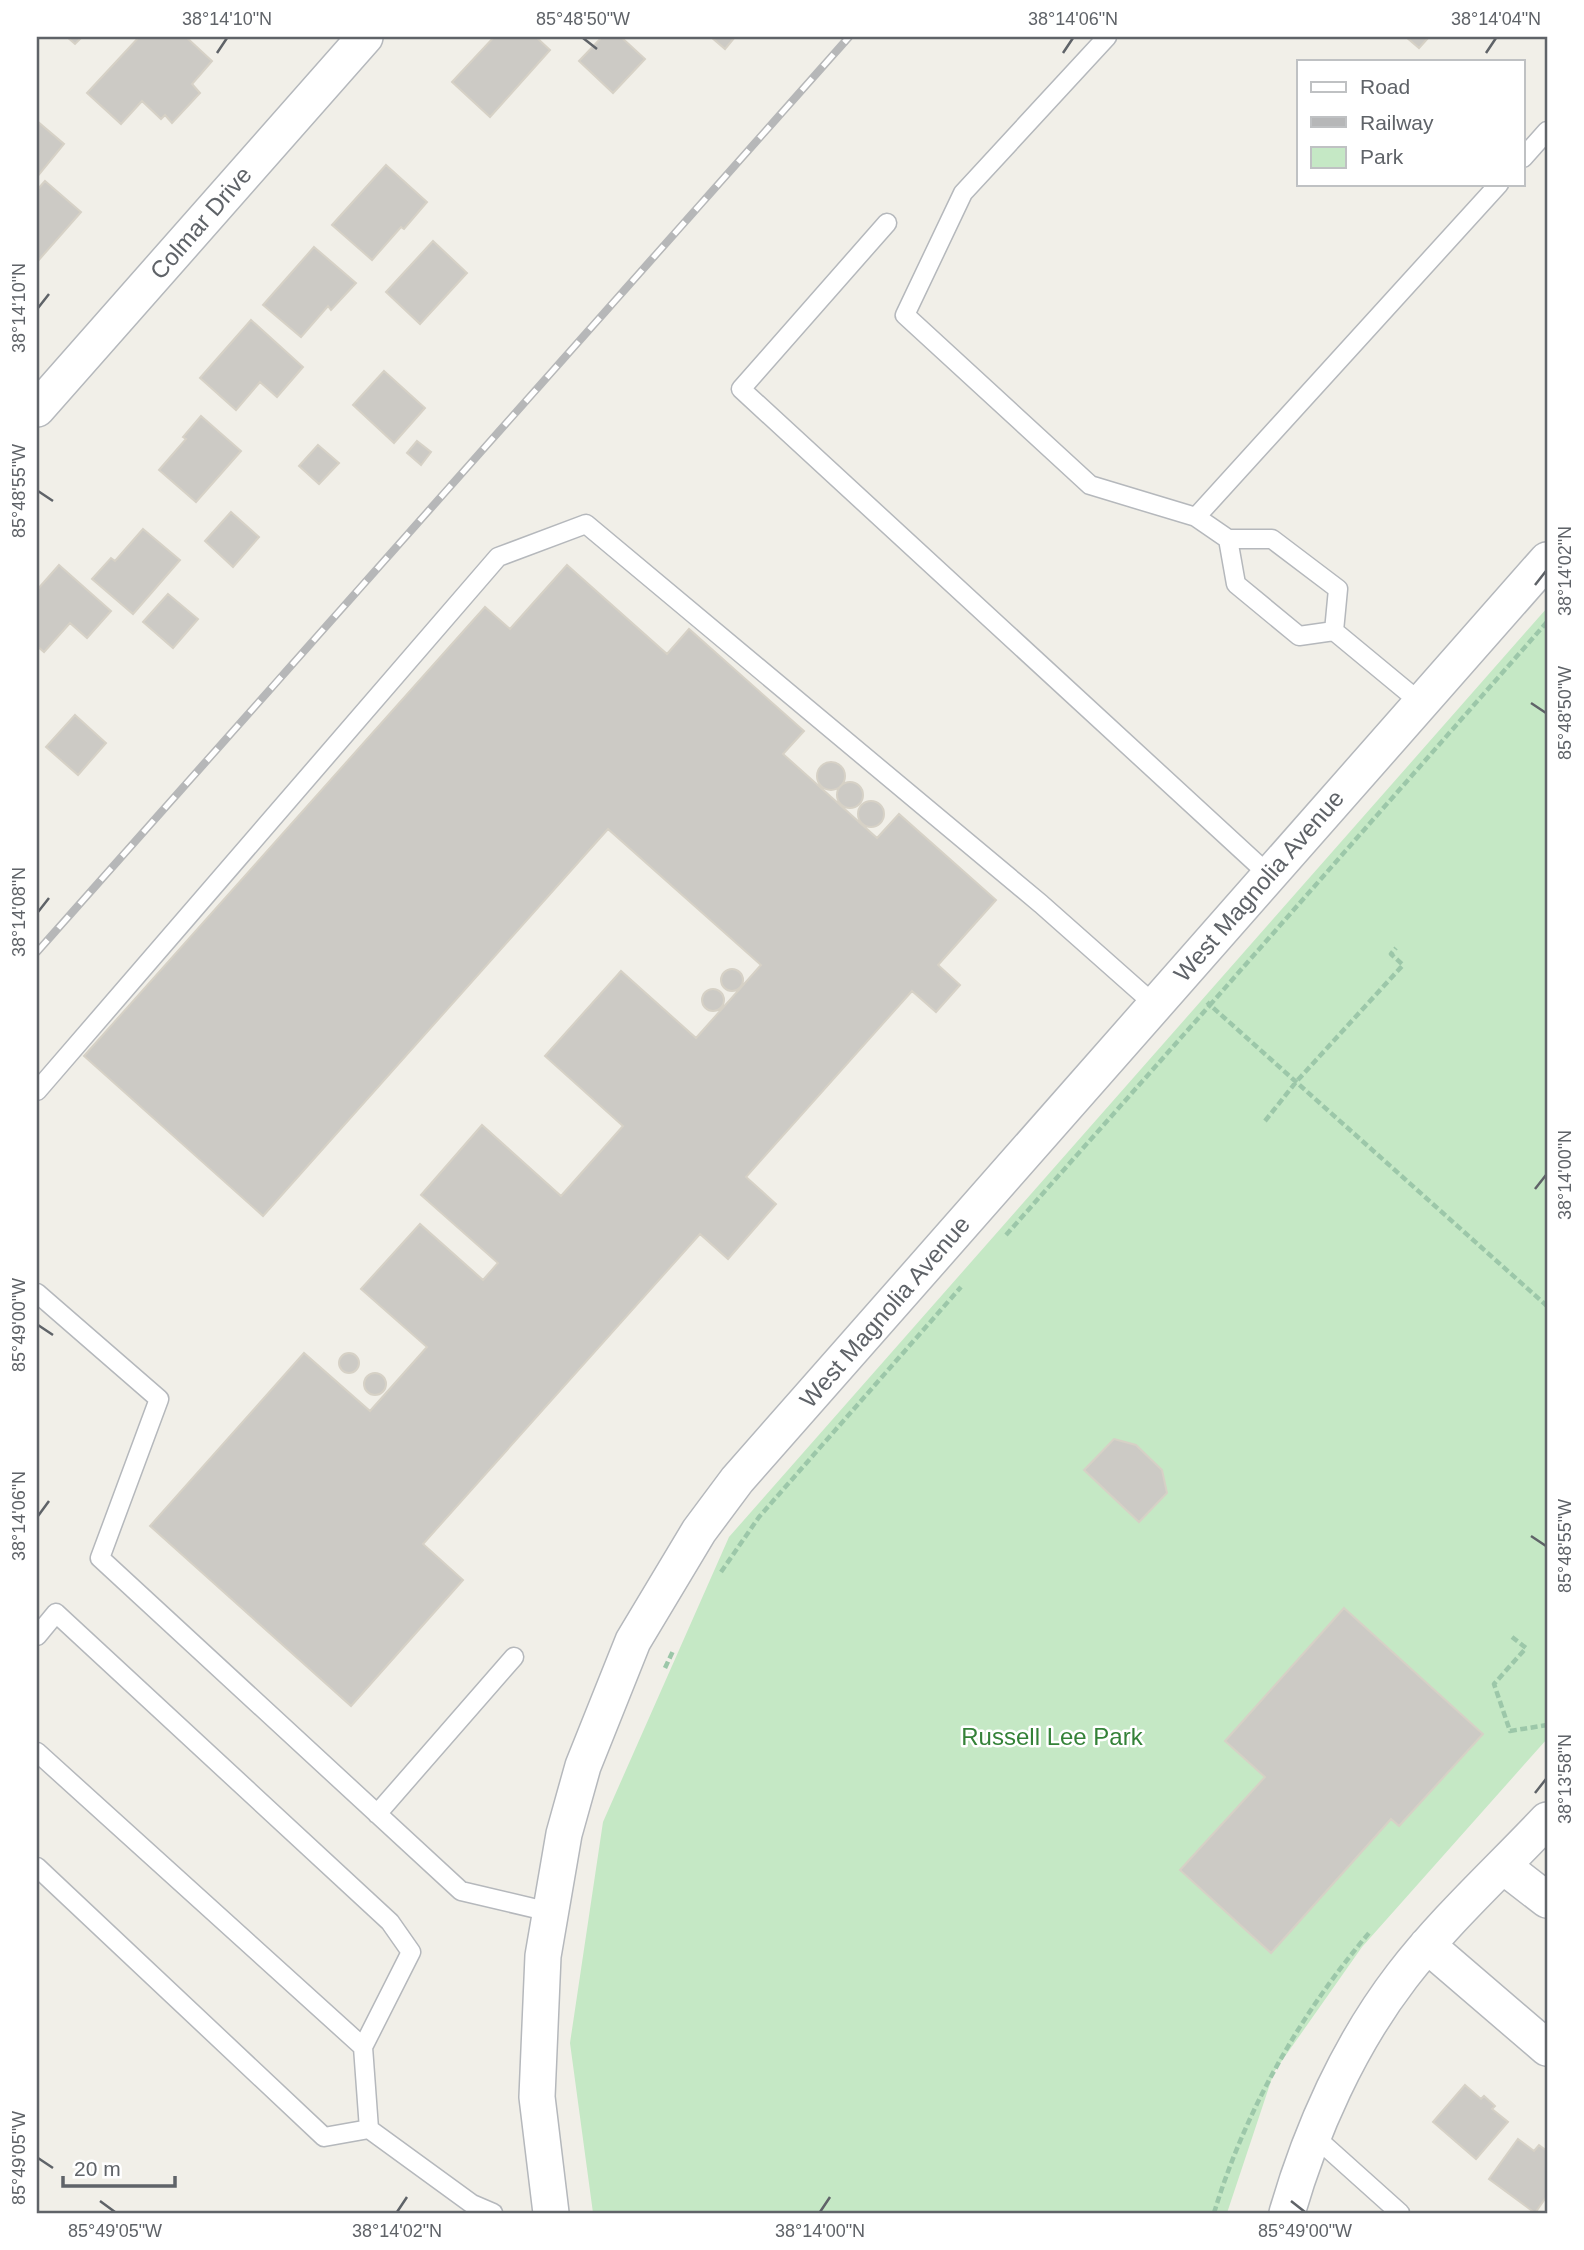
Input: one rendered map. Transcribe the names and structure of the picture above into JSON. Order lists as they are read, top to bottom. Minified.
{"streets":{"street":["Colmar Drive","West Magnolia Avenue"]},"parks":["Russell Lee Park"],"legend":["Road","Railway","Park"],"scale_bar":"20 m","coordinates":["38°14'10\"N","85°48'50\"W","38°14'06\"N","38°14'04\"N","85°48'55\"W","38°14'02\"N","38°14'08\"N","38°14'00\"N","85°49'00\"W","38°13'58\"N","85°49'05\"W"]}
